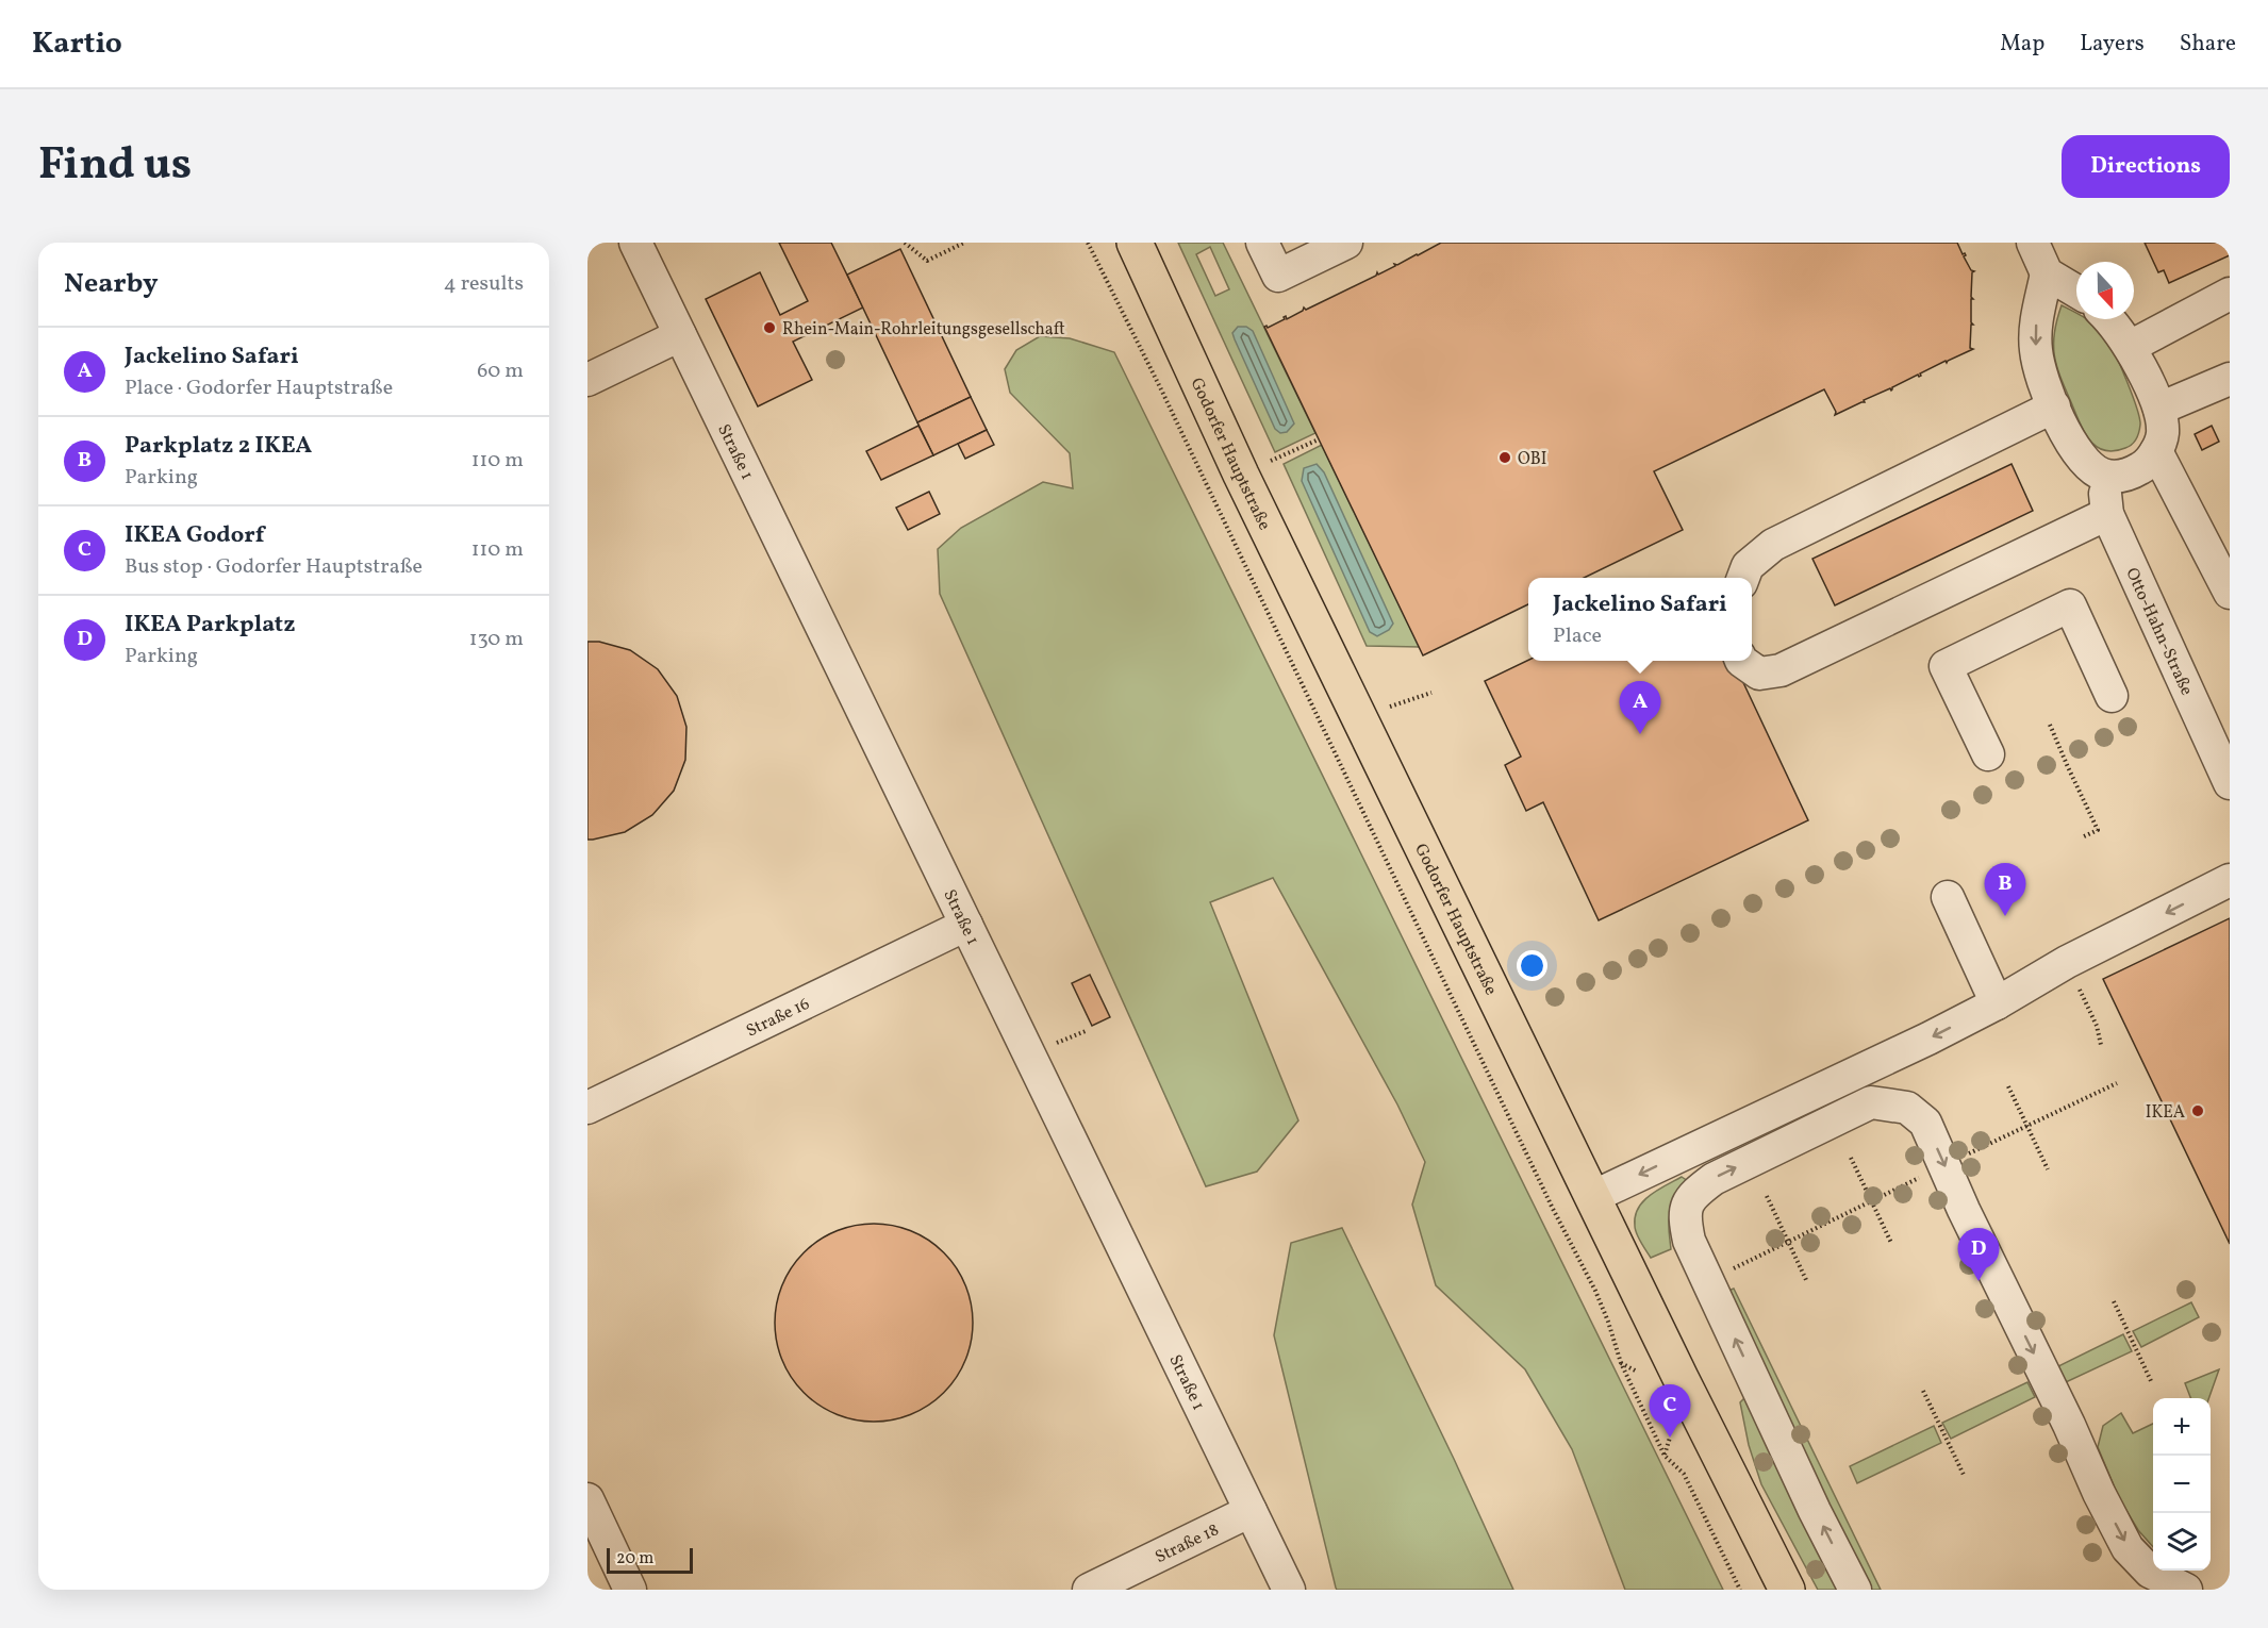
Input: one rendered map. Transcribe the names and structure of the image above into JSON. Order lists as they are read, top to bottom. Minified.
{"streets":{"main road":["Godorfer Hauptstraße"],"street":["Straße 1","Otto-Hahn-Straße","Straße 16","Straße 18"]},"crossings":[["Straße 1","Straße 16"],["Straße 1","Straße 18"]],"places":["Rhein-Main-Rohrleitungsgesellschaft","OBI","IKEA"],"scale_bar":"20 m","north":"bottom","page":{"header":"Kartio","nav":["Map","Layers","Share"],"title":"Find us","buttons":"Directions","heading":["Nearby","4 results"],"list":[{"mark":"A","name":"Jackelino Safari","note":"Place · Godorfer Hauptstraße","value":"60 m"},{"mark":"B","name":"Parkplatz 2 IKEA","note":"Parking","value":"110 m"},{"mark":"C","name":"IKEA Godorf","note":"Bus stop · Godorfer Hauptstraße","value":"110 m"},{"mark":"D","name":"IKEA Parkplatz","note":"Parking","value":"130 m"}],"popup":["Jackelino Safari","Place"],"pins":["A","B","D","C"],"map_buttons":["+","−"],"scale":"20 m"}}
